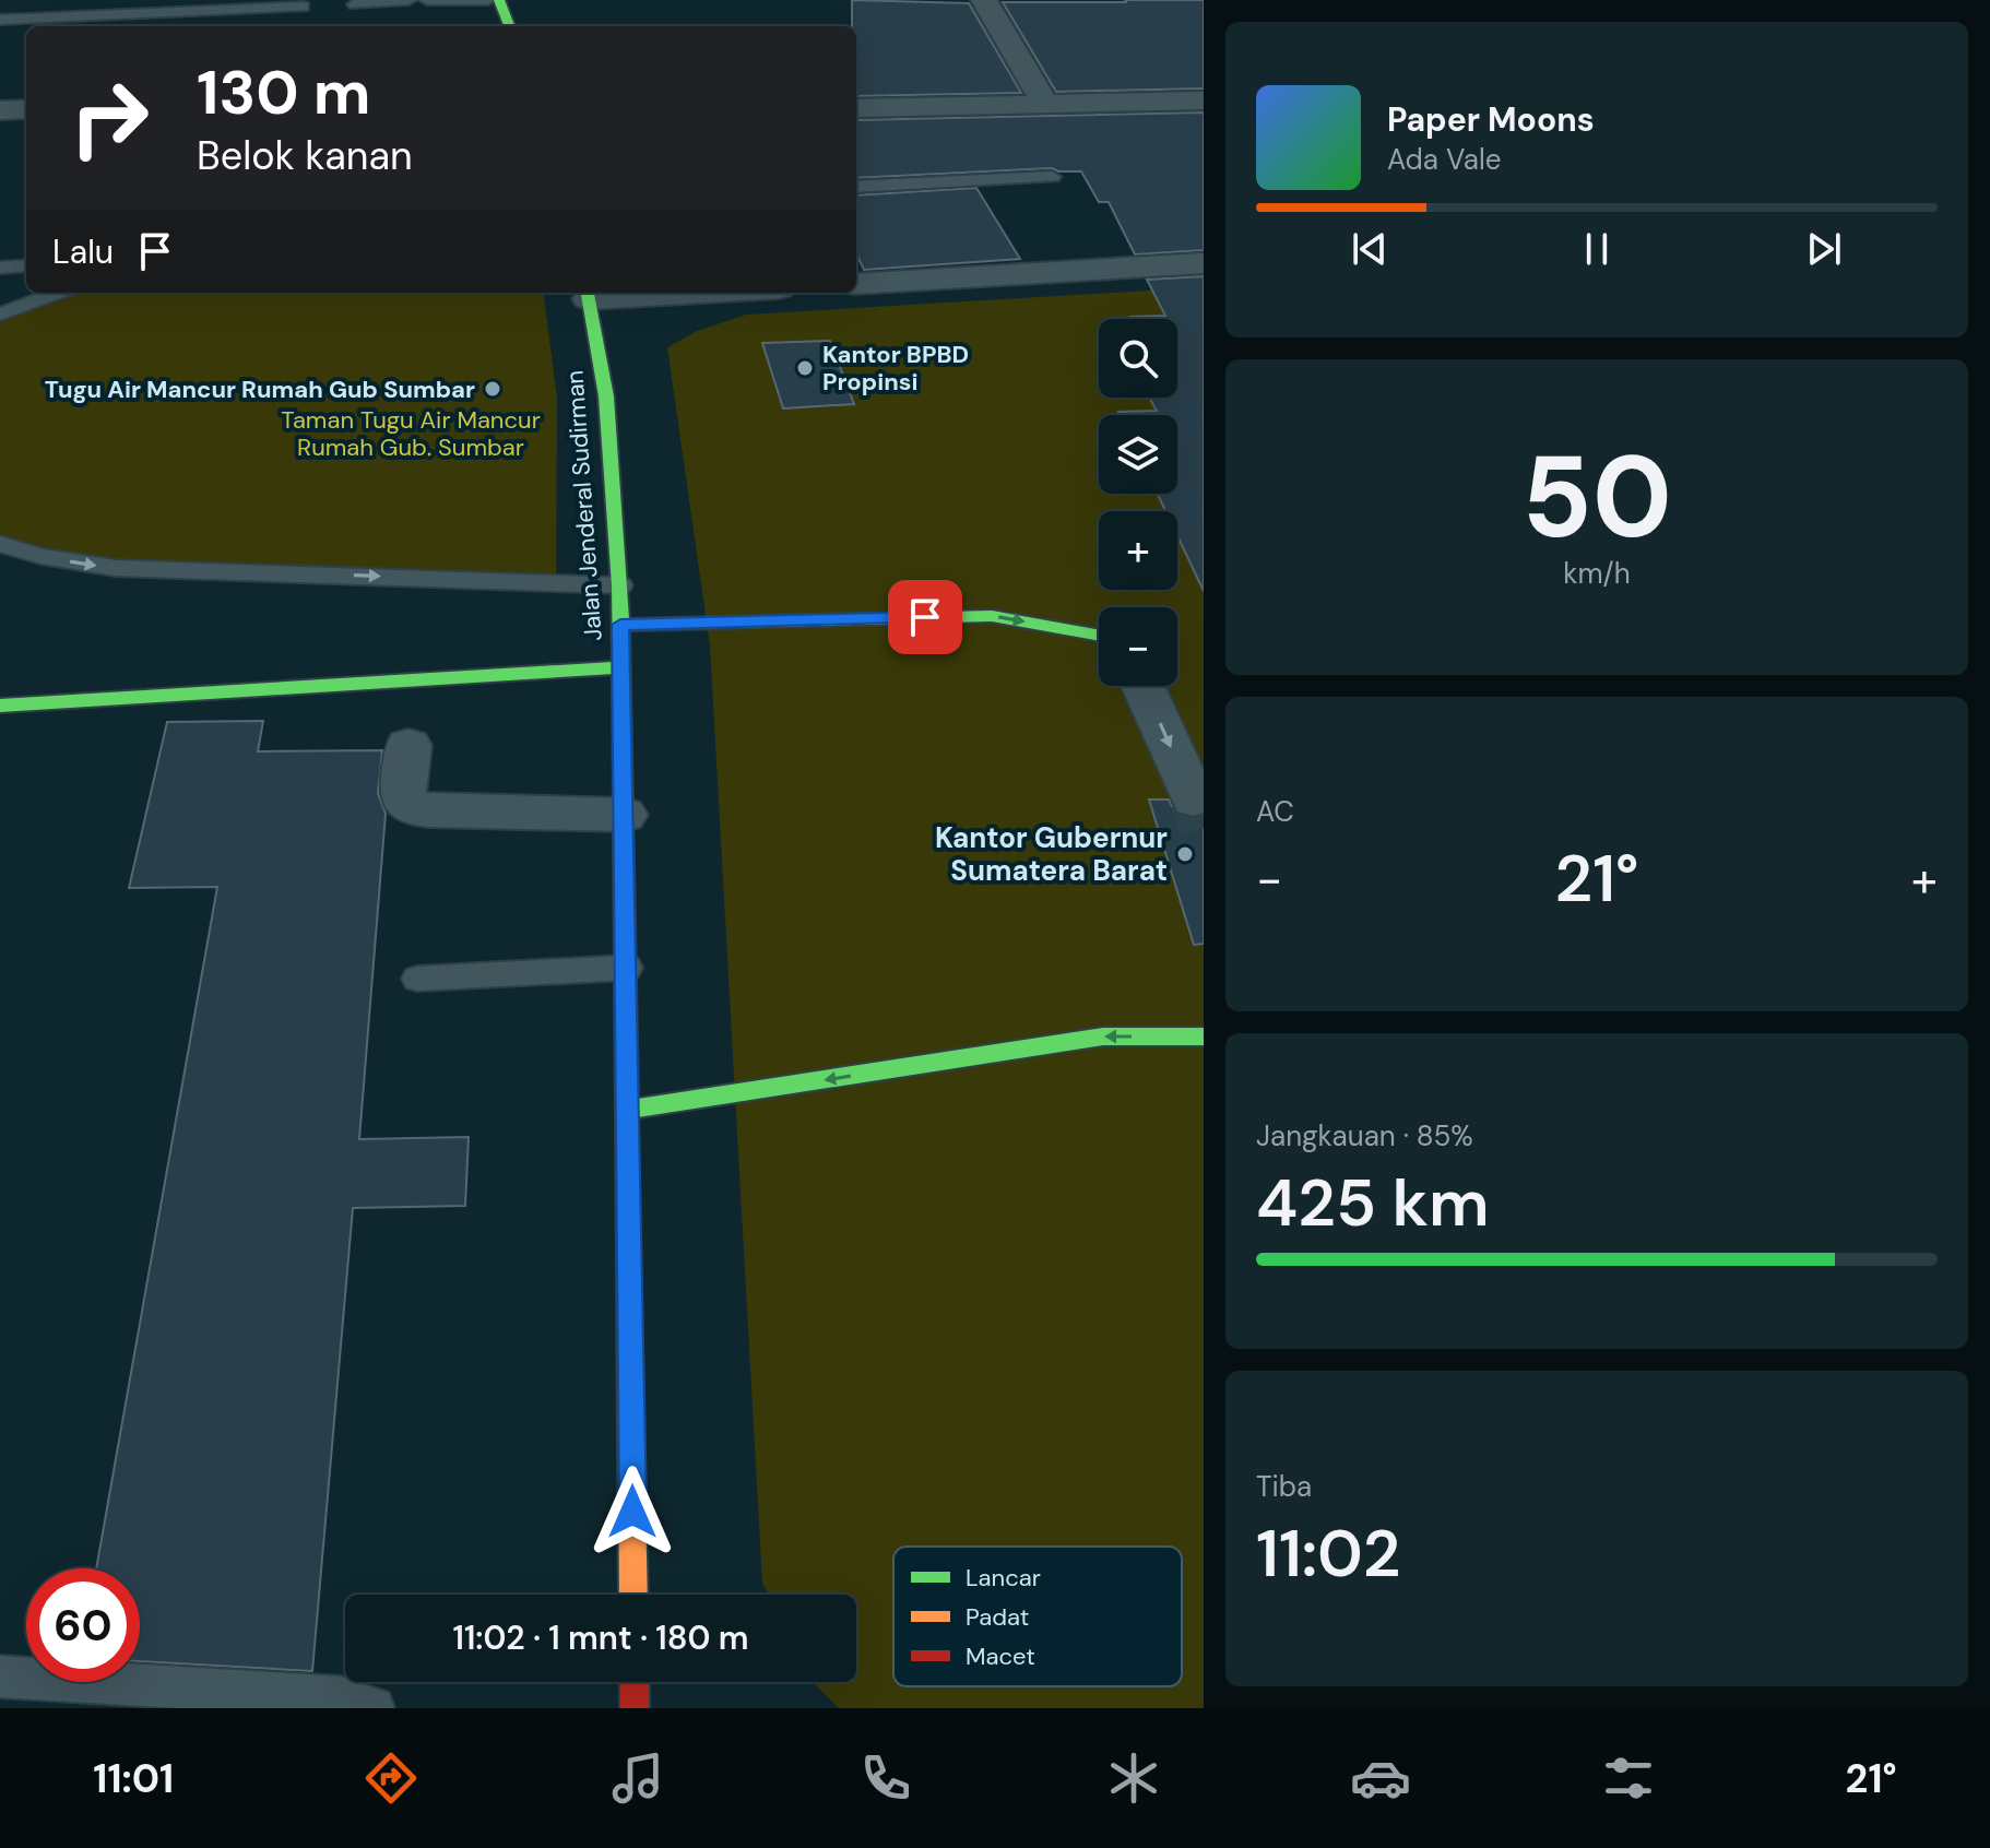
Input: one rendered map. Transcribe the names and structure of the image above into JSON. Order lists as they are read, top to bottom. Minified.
{"streets":{"main road":["Jalan Jenderal Sudirman"]},"parks":["Taman Tugu Air Mancur Rumah Gub. Sumbar"],"places":["Kantor BPBD Propinsi","Tugu Air Mancur Rumah Gub Sumbar","Kantor Gubernur Sumatera Barat"],"legend":["Lancar","Padat","Macet"],"page":{"turn":["130 m","Belok kanan"],"song":["Paper Moons","Ada Vale"],"then":"Lalu","map_buttons":["+","−"],"tile":[["50","km/h"],"AC",["Jangkauan · 85%","425 km"],["Tiba","11:02"]],"heat":["−","21°","+"],"limit":"60","trip":"11:02 · 1 mnt · 180 m","tabs":["11:01","21°"]}}
